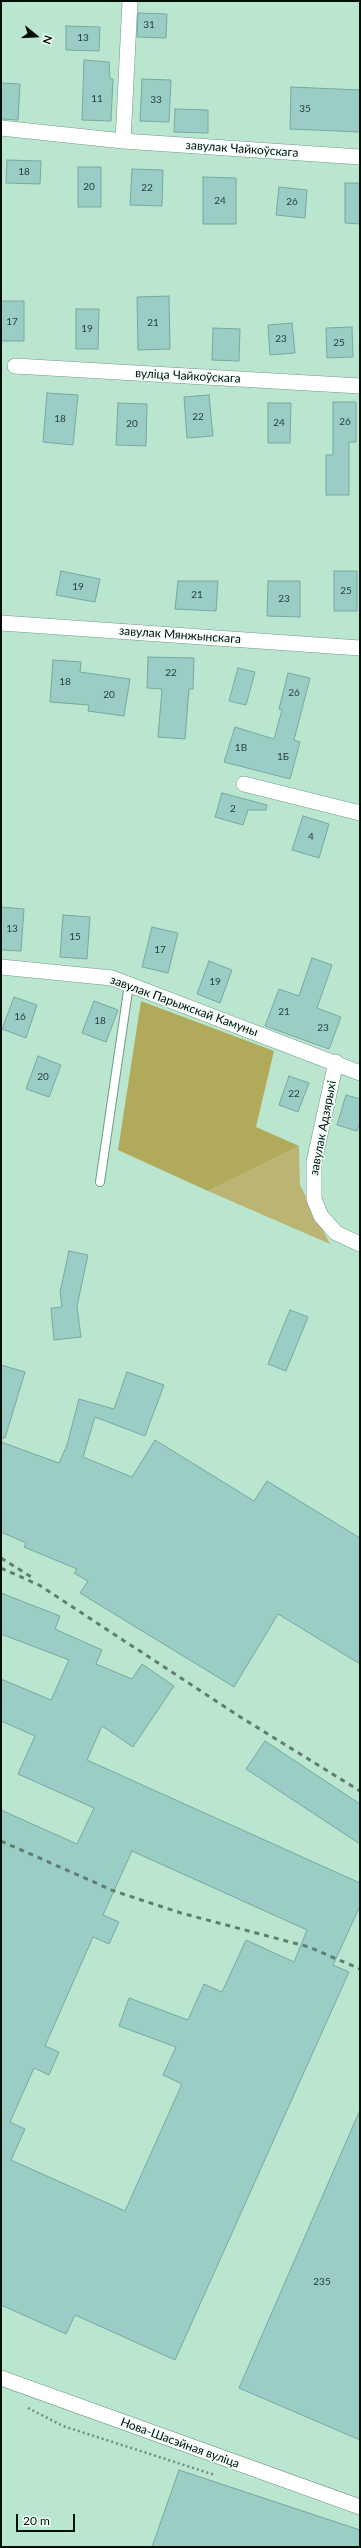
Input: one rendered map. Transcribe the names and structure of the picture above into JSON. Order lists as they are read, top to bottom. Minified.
{"streets":{"street":["завулак Чайкоўскага","вуліца Чайкоўскага","завулак Мянжынскага","завулак Парыжскай Камуны","завулак Адзярыхі","Нова-Шасэйная вуліца"]},"crossings":[["завулак Парыжскай Камуны","завулак Адзярыхі"]],"house_numbers":["31","13","11","33","35","18","20","22","24","26","17","21","19","23","25","22","18","26","24","20","19","25","21","23","22","18","26","20","1В","1Б","2","4","13","15","17","19","21","16","18","23","20","22","235"],"scale_bar":"20 m","north":"right"}
